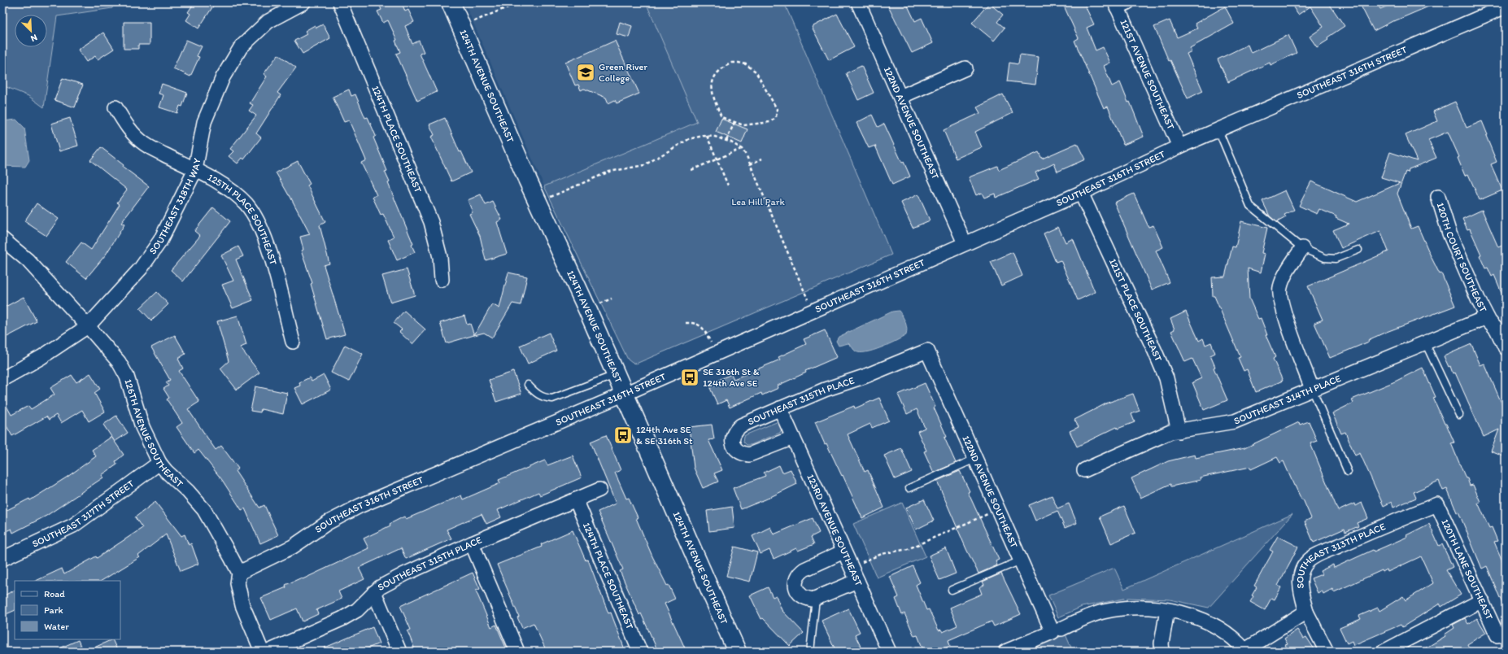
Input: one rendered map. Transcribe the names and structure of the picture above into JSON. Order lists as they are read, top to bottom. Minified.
{"streets":{"street":["SOUTHEAST 316TH STREET","121ST AVENUE SOUTHEAST","124TH AVENUE SOUTHEAST","122ND AVENUE SOUTHEAST","124TH PLACE SOUTHEAST","SOUTHEAST 318TH WAY","125TH PLACE SOUTHEAST","120TH COURT SOUTHEAST","121ST PLACE SOUTHEAST","SOUTHEAST 314TH PLACE","SOUTHEAST 315TH PLACE","126TH AVENUE SOUTHEAST","SOUTHEAST 317TH STREET","123RD AVENUE SOUTHEAST","SOUTHEAST 313TH PLACE","120TH LANE SOUTHEAST"]},"crossings":[["SOUTHEAST 316TH STREET","121ST AVENUE SOUTHEAST"],["SOUTHEAST 316TH STREET","124TH AVENUE SOUTHEAST"],["SOUTHEAST 316TH STREET","122ND AVENUE SOUTHEAST"],["SOUTHEAST 316TH STREET","121ST PLACE SOUTHEAST"],["SOUTHEAST 316TH STREET","126TH AVENUE SOUTHEAST"],["122ND AVENUE SOUTHEAST","SOUTHEAST 315TH PLACE"],["124TH PLACE SOUTHEAST","SOUTHEAST 315TH PLACE"],["SOUTHEAST 318TH WAY","125TH PLACE SOUTHEAST"],["SOUTHEAST 318TH WAY","126TH AVENUE SOUTHEAST"],["120TH COURT SOUTHEAST","SOUTHEAST 314TH PLACE"],["121ST PLACE SOUTHEAST","SOUTHEAST 314TH PLACE"],["SOUTHEAST 315TH PLACE","123RD AVENUE SOUTHEAST"],["126TH AVENUE SOUTHEAST","SOUTHEAST 317TH STREET"],["SOUTHEAST 313TH PLACE","120TH LANE SOUTHEAST"]],"parks":["Lea Hill Park"],"places":{"school or university":["Green River College"],"bus stop":["SE 316th St & 124th Ave SE","124th Ave SE & SE 316th St"]},"legend":["Road","Park","Water"],"north":"bottom right"}
